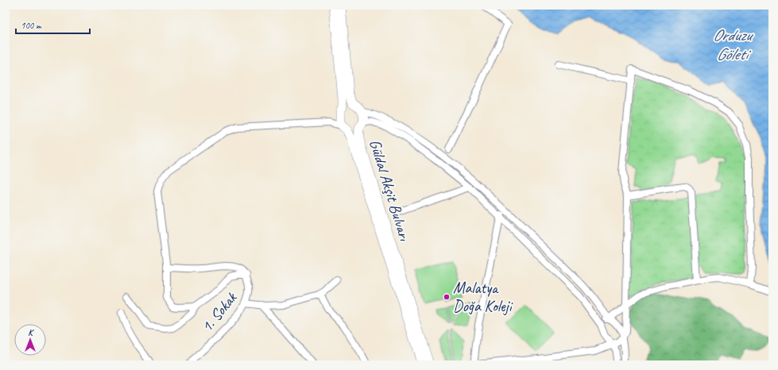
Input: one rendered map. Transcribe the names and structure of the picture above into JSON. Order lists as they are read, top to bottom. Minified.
{"streets":{"main road":["Güldal Akşit Bulvarı"],"street":["1. Sokak"]},"water":["Orduzu Göleti"],"places":["Malatya Doğa Koleji"],"scale_bar":"100 m","north":"top"}
